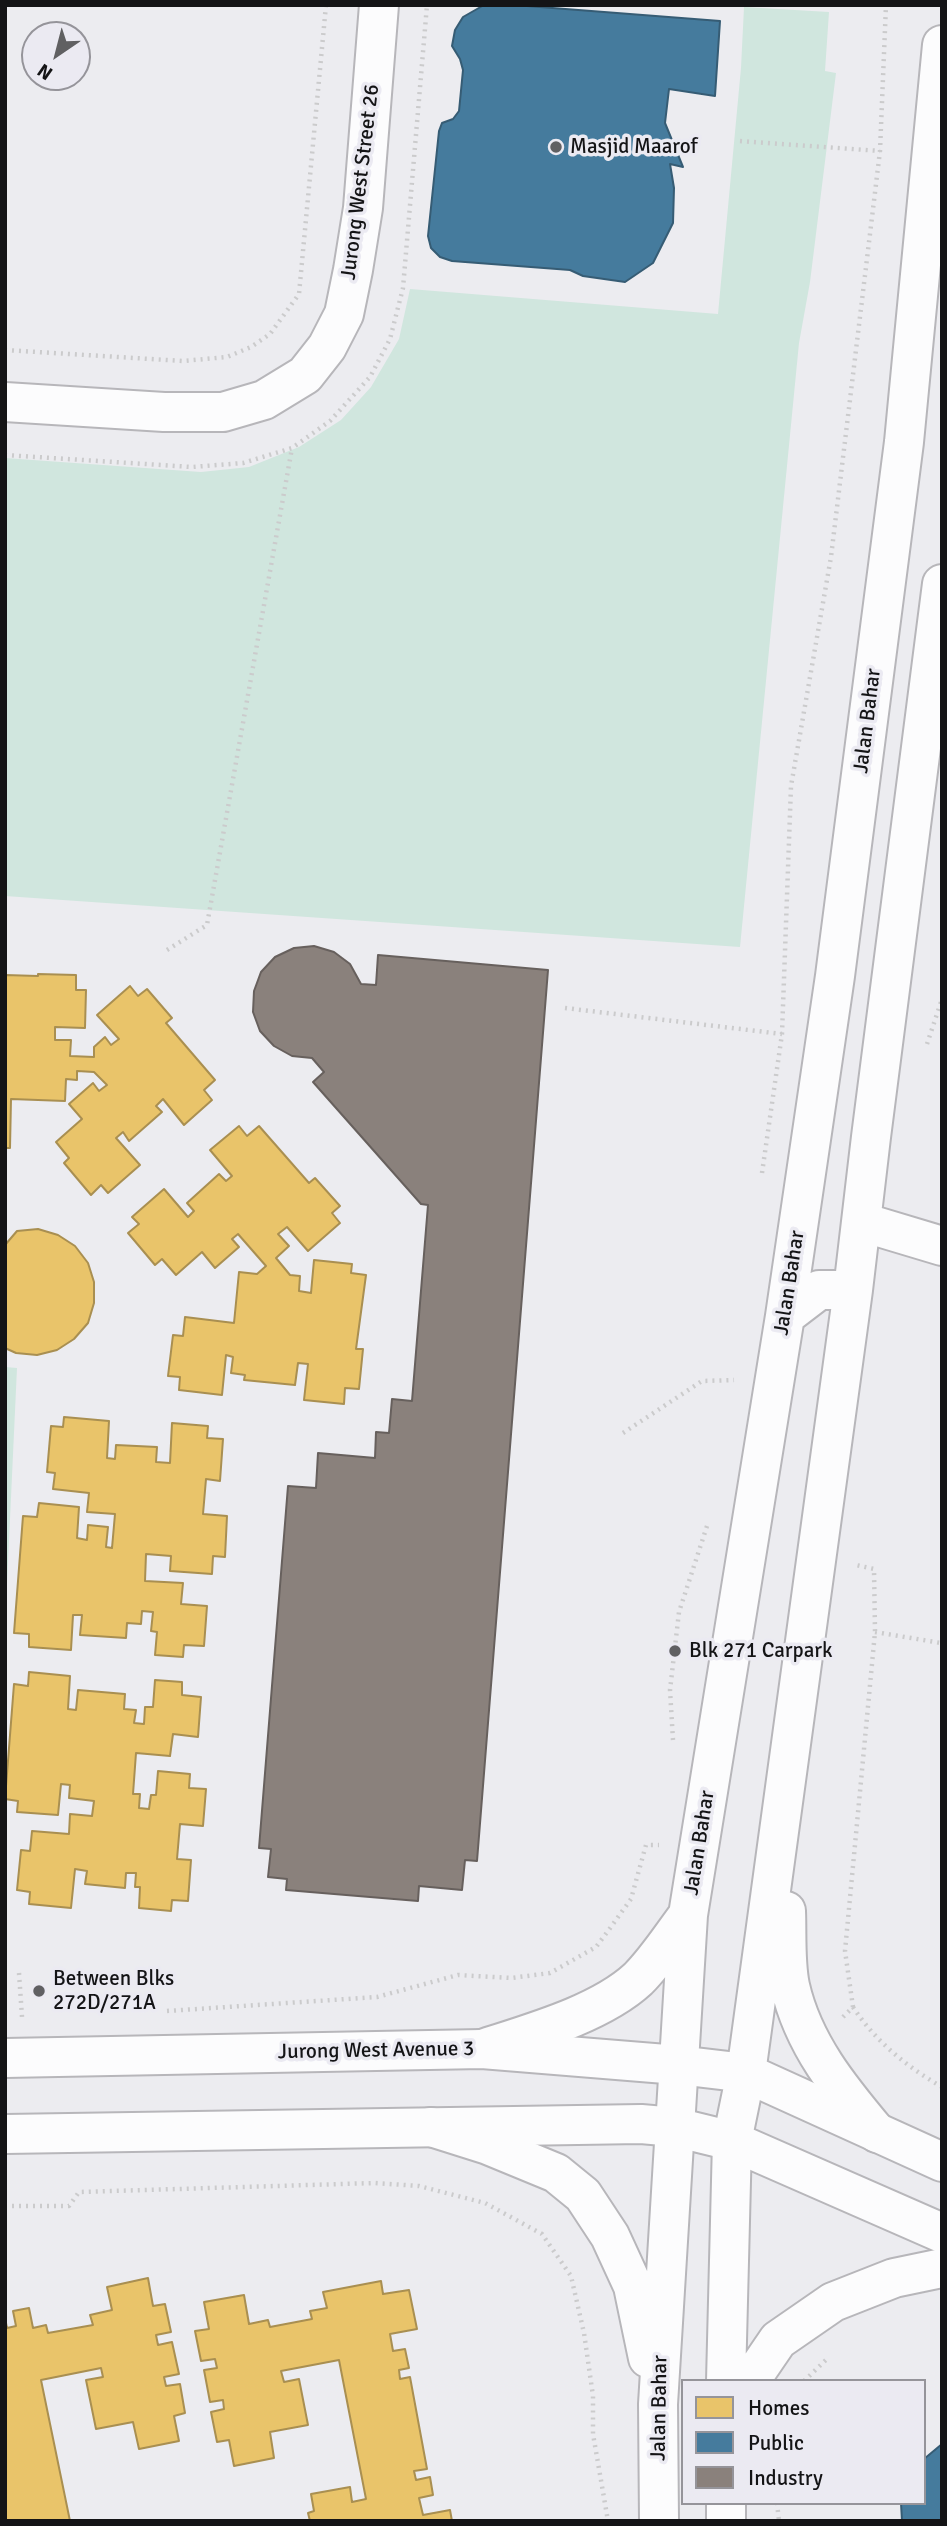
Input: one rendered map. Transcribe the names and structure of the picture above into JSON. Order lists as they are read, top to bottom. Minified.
{"streets":{"main road":["Jurong West Street 26","Jalan Bahar","Jurong West Avenue 3"]},"crossings":[["Jalan Bahar","Jurong West Avenue 3"]],"places":["Masjid Maarof","Blk 271 Carpark","Between Blks 272D/271A"],"legend":["Homes","Public","Industry"],"north":"bottom left"}
